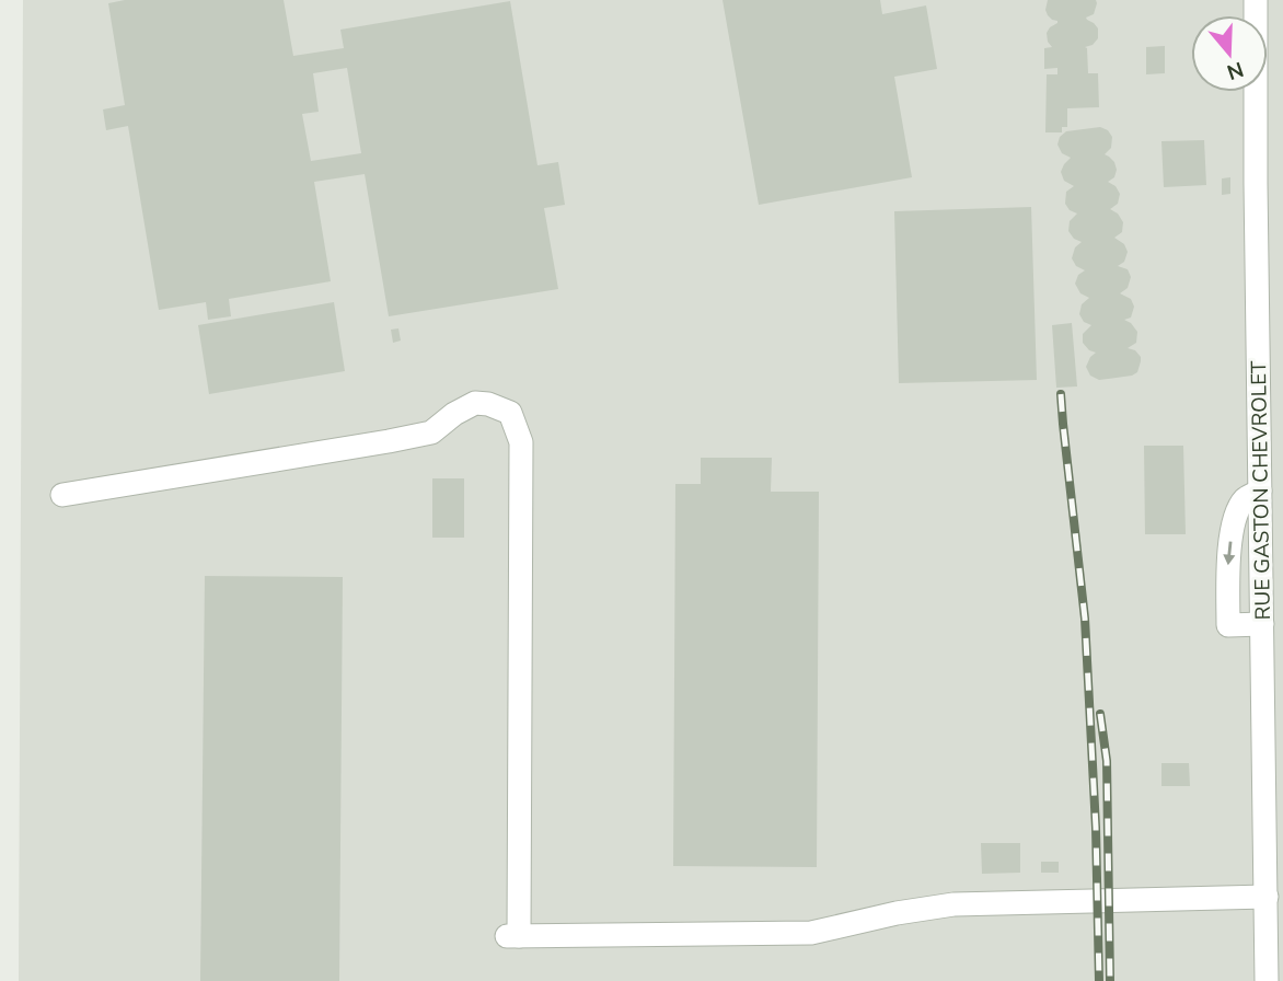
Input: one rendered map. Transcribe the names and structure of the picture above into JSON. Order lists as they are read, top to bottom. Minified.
{"streets":{"street":["RUE GASTON CHEVROLET"]},"north":"bottom"}
